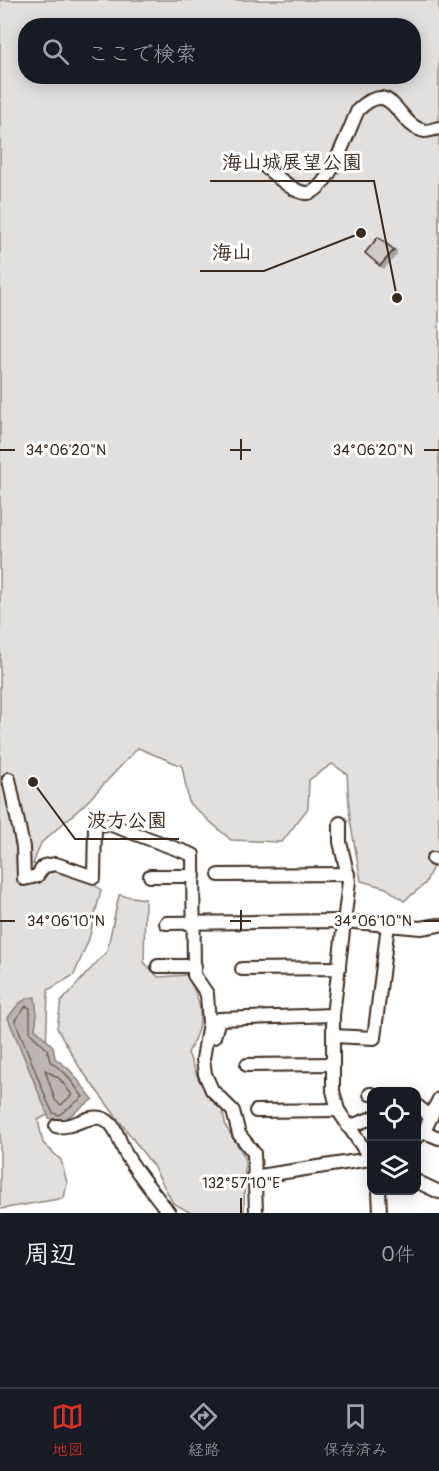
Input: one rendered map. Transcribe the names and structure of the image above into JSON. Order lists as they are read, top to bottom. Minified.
{"places":["海山","海山城展望公園","波方公園"],"page":{"search":"ここで検索","heading":["周辺","0件"],"nav":["地図","経路","保存済み"]},"coordinates":["34°06'20\"N","34°06'10\"N","132°57'10\"E"]}
